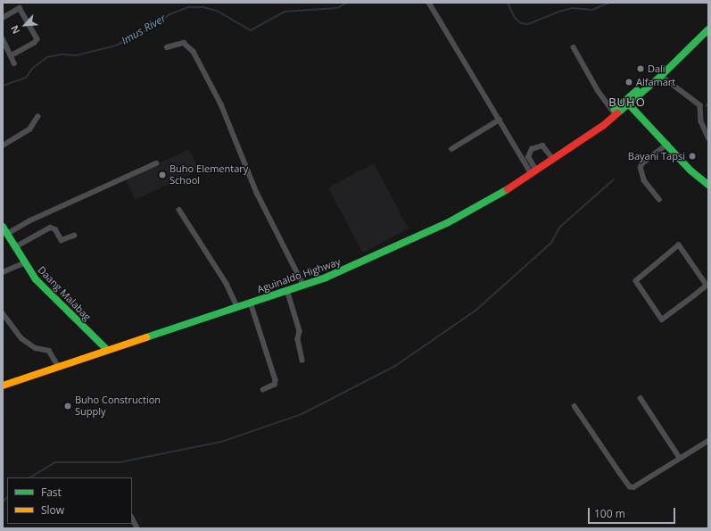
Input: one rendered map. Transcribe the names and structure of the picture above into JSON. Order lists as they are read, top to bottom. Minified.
{"streets":{"main road":["Aguinaldo Highway","Daang Malabag"]},"crossings":[["Aguinaldo Highway","Daang Malabag"]],"districts":["BUHO"],"water":["Imus River"],"places":["Dali","Alfamart","Bayani Tapsi","Buho Elementary School","Buho Construction Supply"],"legend":["Fast","Slow"],"scale_bar":"100 m","north":"bottom left"}
